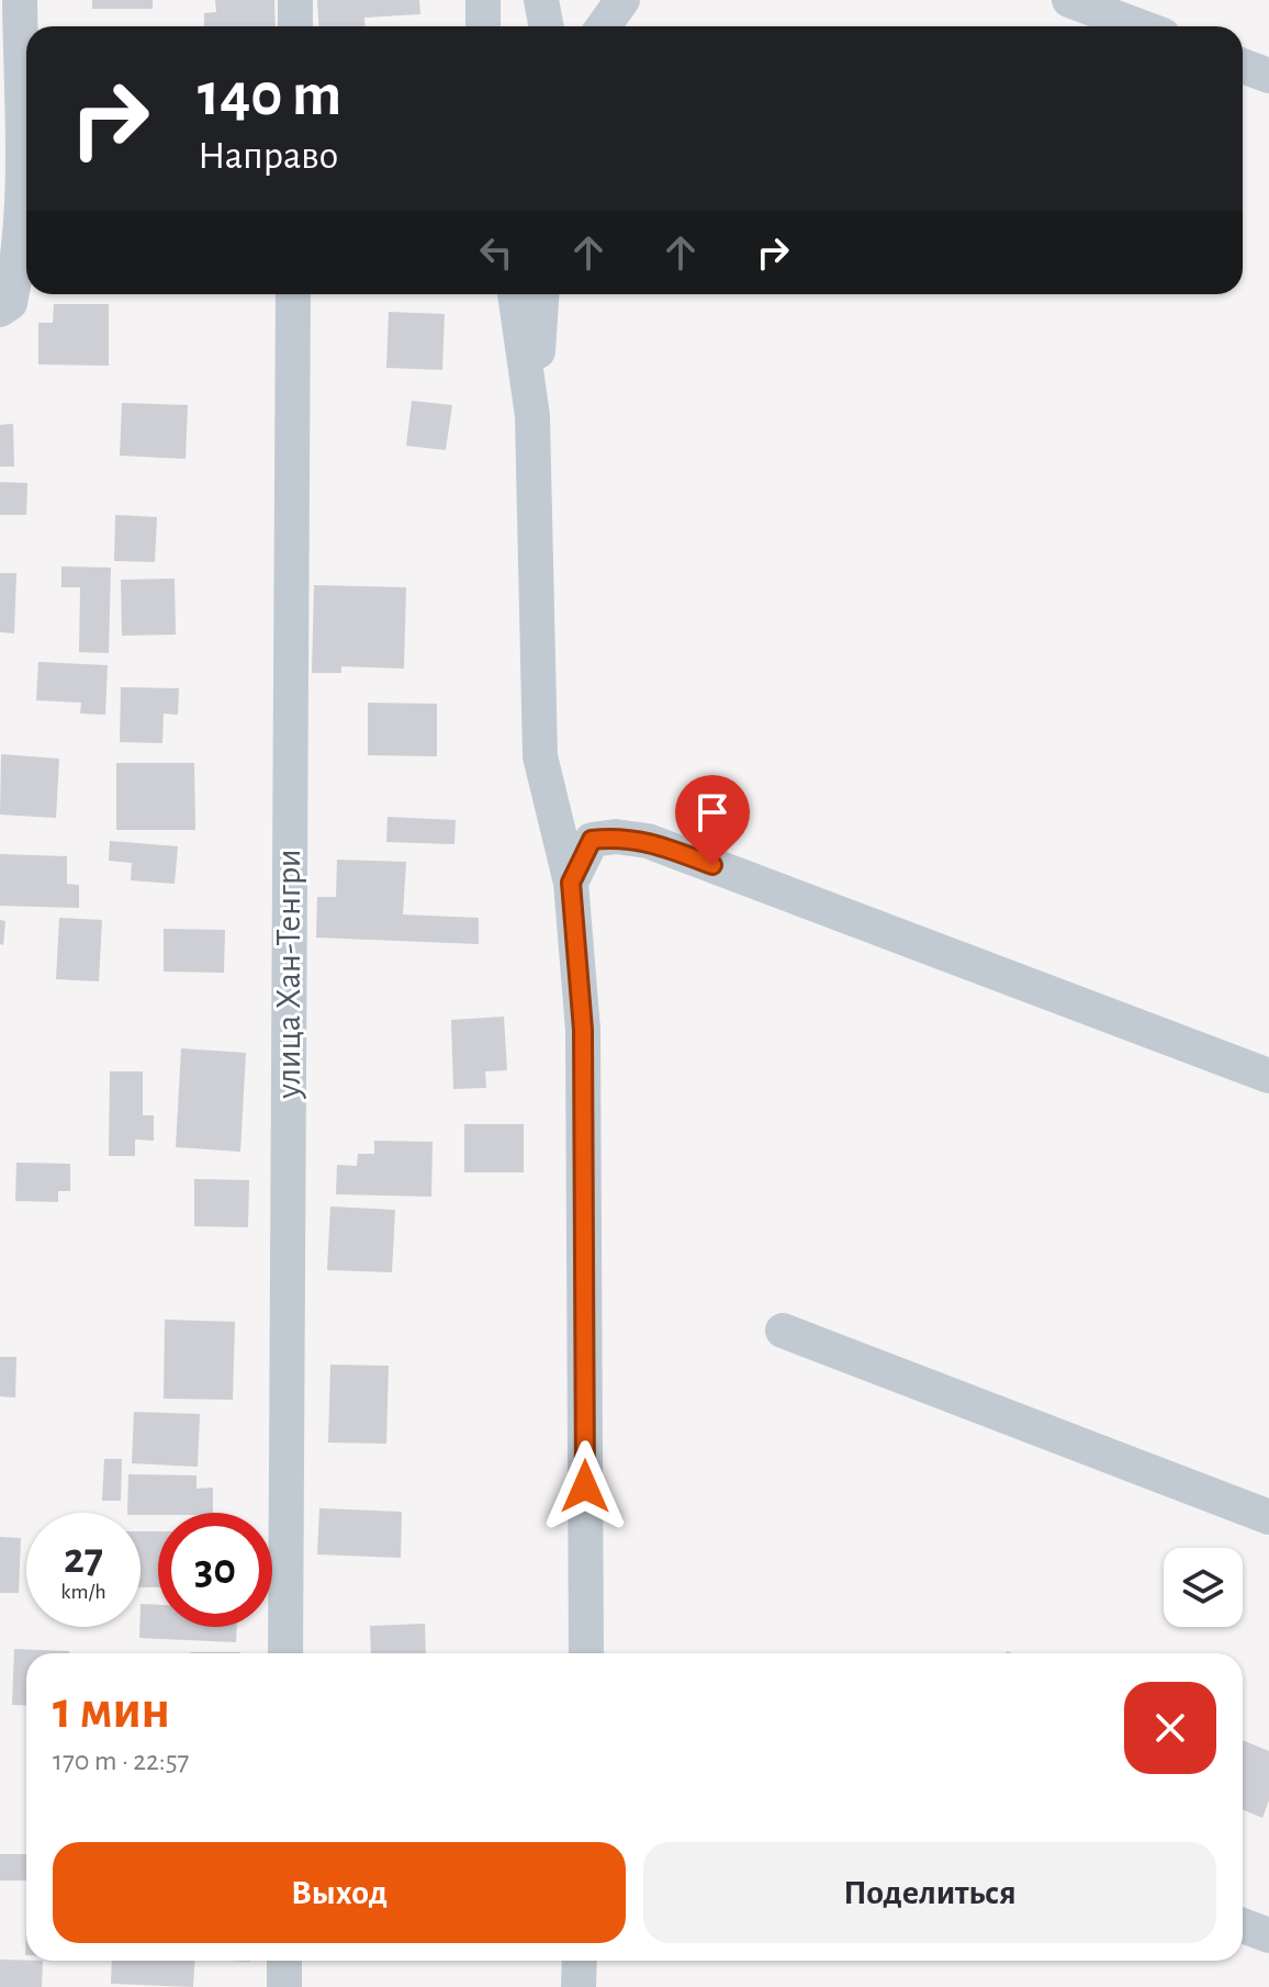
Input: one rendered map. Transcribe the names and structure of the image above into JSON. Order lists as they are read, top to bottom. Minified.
{"streets":{"street":["улица Хан-Тенгри"]},"page":{"turn":["140 m","Направо"],"speed":"27 km/h","limit":"30","heading":["1 мин","170 m · 22:57"],"buttons":["Выход","Поделиться"]}}
